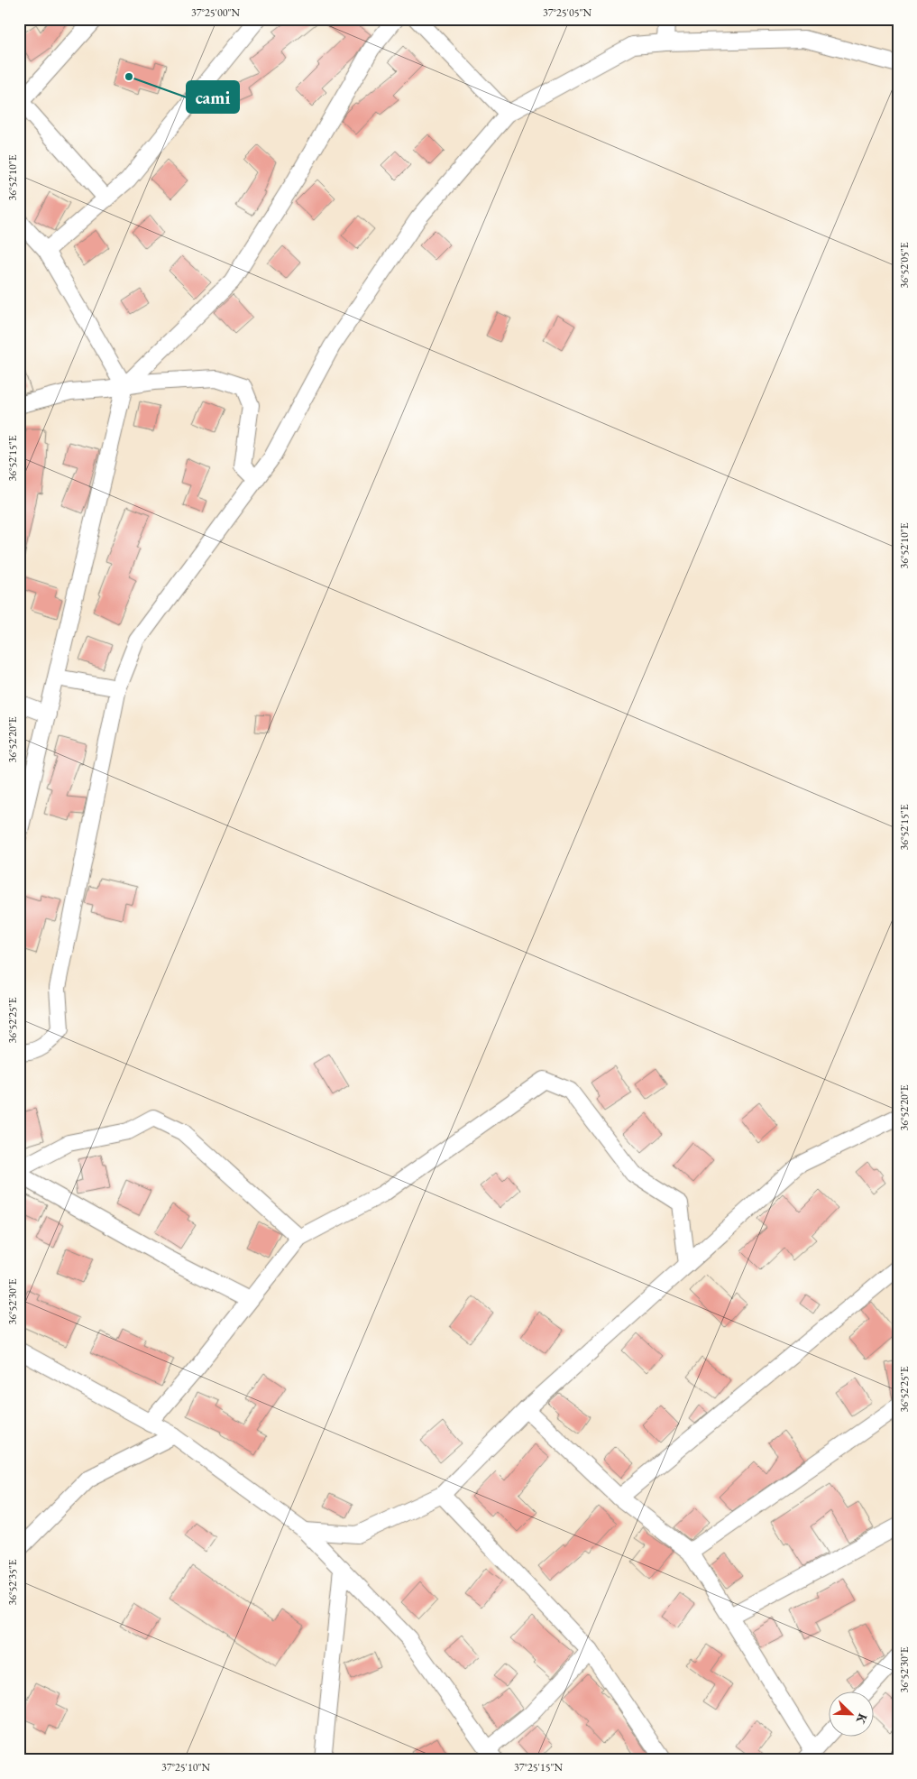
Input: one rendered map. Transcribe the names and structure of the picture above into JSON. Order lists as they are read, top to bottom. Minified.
{"places":["cami"],"north":"bottom right","coordinates":["37°25'00\"N","37°25'05\"N","36°52'10\"E","36°52'05\"E","36°52'15\"E","36°52'20\"E","36°52'25\"E","36°52'30\"E","36°52'35\"E","37°25'10\"N","37°25'15\"N"]}
